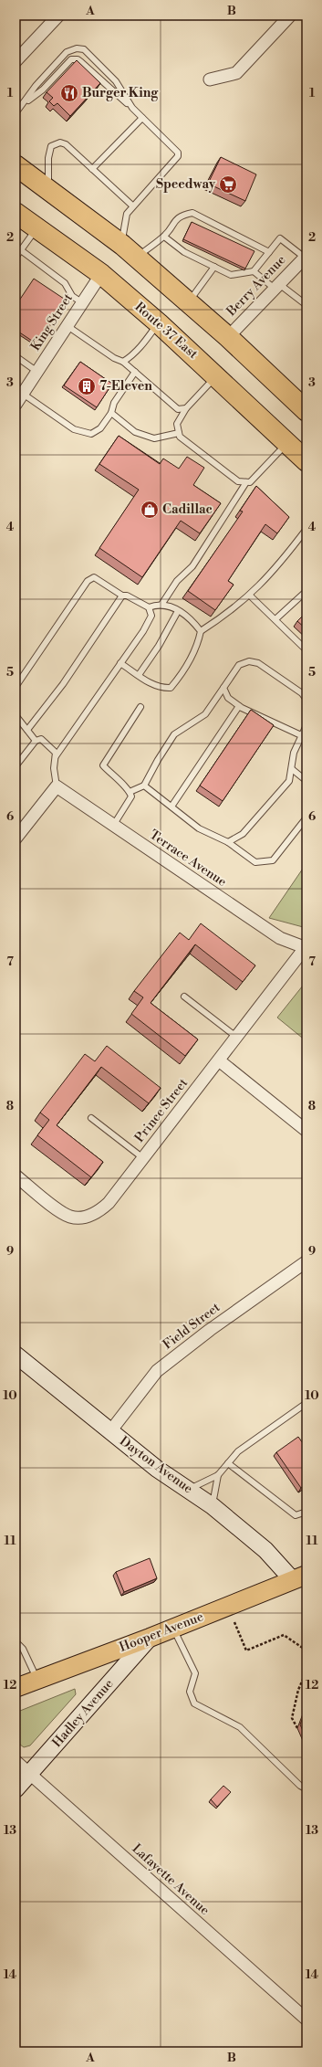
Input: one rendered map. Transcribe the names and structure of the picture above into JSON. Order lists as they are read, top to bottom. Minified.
{"streets":{"highway":["Route 37 East"],"main road":["Hooper Avenue"],"street":["Berry Avenue","King Street","Terrace Avenue","Prince Street","Field Street","Dayton Avenue","Hadley Avenue","Lafayette Avenue"]},"crossings":[["King Street","Route 37 East"],["Terrace Avenue","Prince Street"],["Field Street","Dayton Avenue"],["Dayton Avenue","Hooper Avenue"],["Hooper Avenue","Hadley Avenue"],["Hadley Avenue","Lafayette Avenue"]],"places":{"restaurant":["Burger King"],"supermarket":["Speedway"],"building":["7-Eleven"],"shop":["Cadillac"]},"grid":{"columns":["A","B"],"rows":["1","2","3","4","5","6","7","8","9","10","11","12","13","14"]}}
